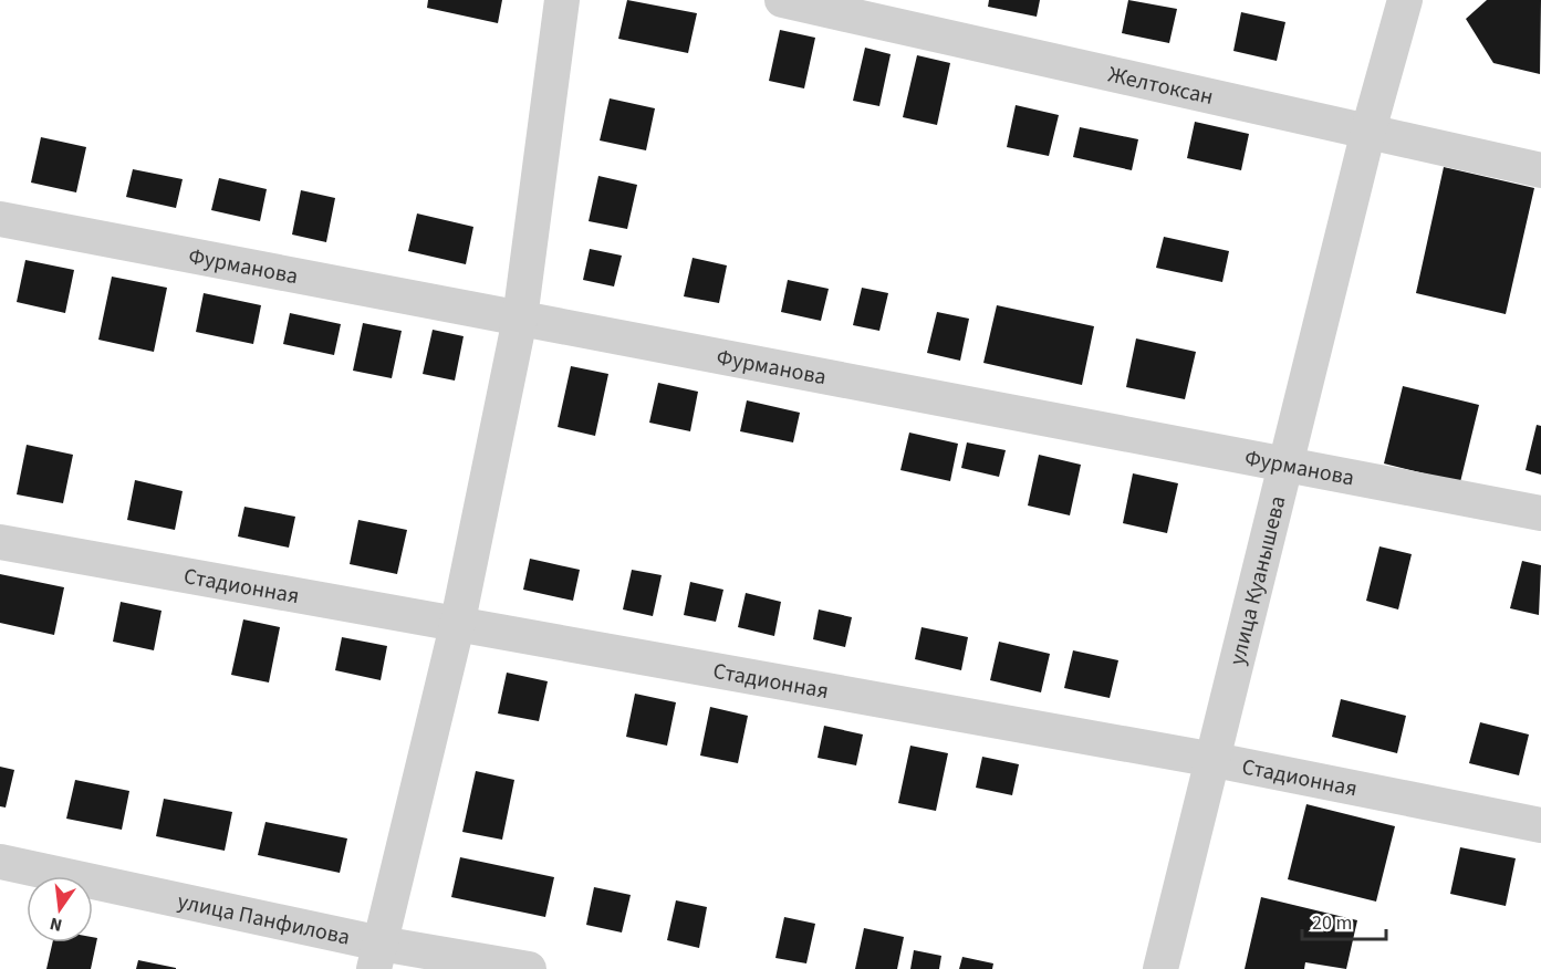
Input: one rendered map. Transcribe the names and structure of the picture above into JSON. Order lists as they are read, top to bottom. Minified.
{"streets":{"street":["Желтоксан","Фурманова","улица Куанышева","Стадионная","улица Панфилова"]},"crossings":[["Желтоксан","улица Куанышева"],["Фурманова","улица Куанышева"],["улица Куанышева","Стадионная"]],"scale_bar":"20 m","north":"bottom"}
